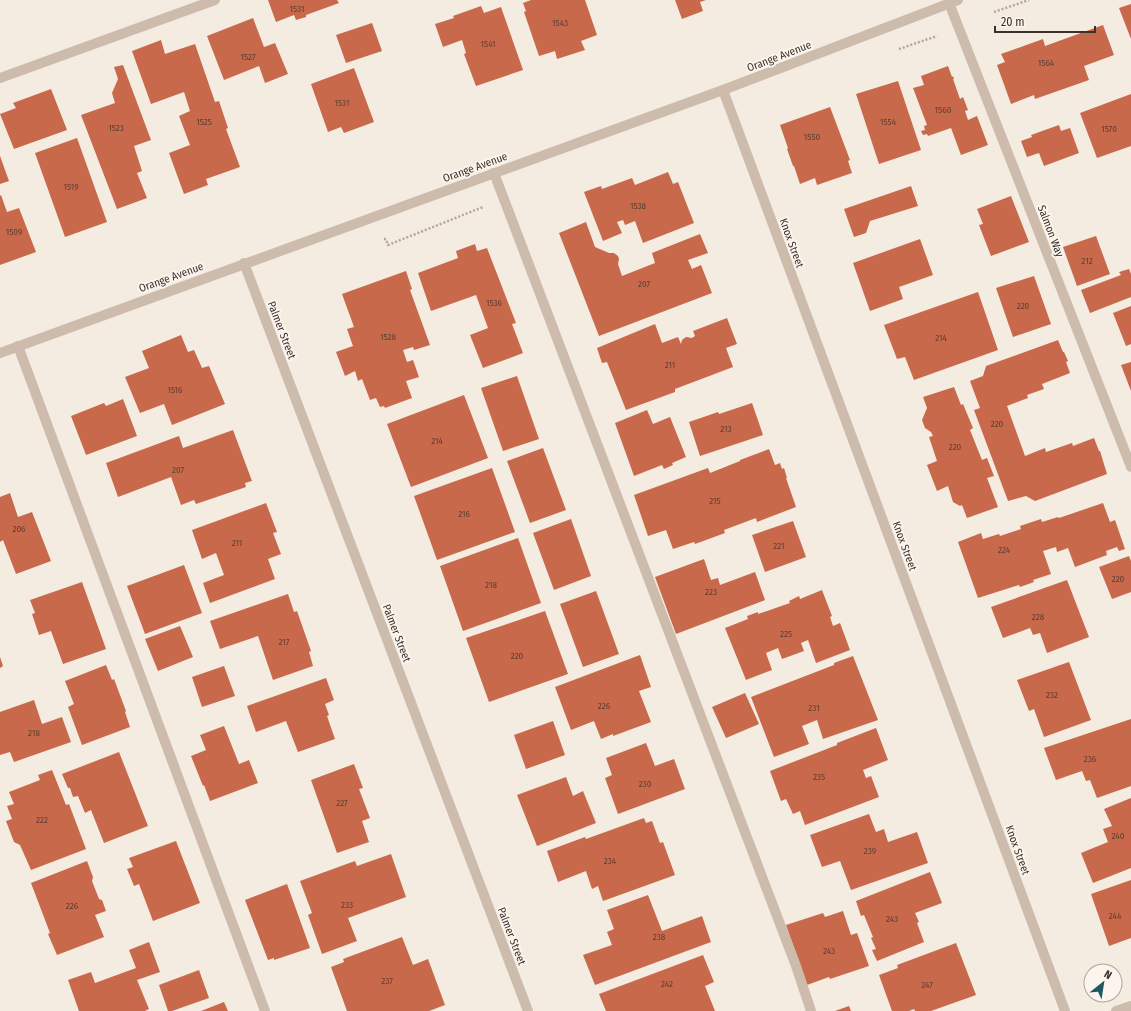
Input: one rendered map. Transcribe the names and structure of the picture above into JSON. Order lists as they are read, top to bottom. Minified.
{"streets":{"street":["Orange Avenue","Salmon Way","Knox Street","Palmer Street"]},"crossings":[["Orange Avenue","Salmon Way"],["Orange Avenue","Knox Street"],["Orange Avenue","Palmer Street"]],"house_numbers":["1531","1543","1541","1527","1564","1531","1560","1525","1554","1523","1570","1550","1519","1538","1509","212","207","1536","220","1528","214","211","1516","220","213","214","220","207","215","216","206","211","221","224","220","218","223","228","225","217","220","232","226","231","218","236","235","230","227","222","240","239","234","233","226","244","243","238","243","237","242","247"],"scale_bar":"20 m","north":"top right"}
